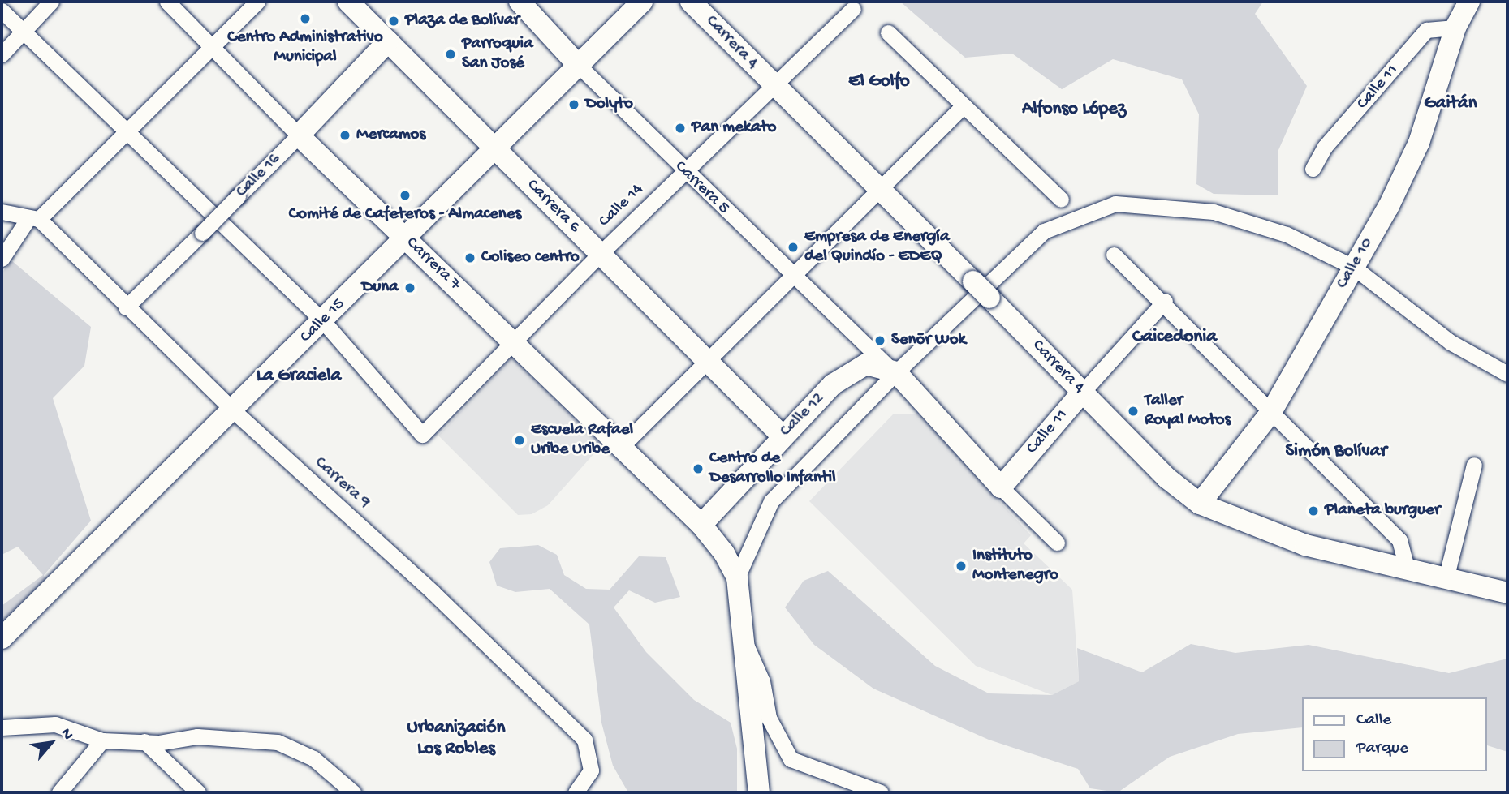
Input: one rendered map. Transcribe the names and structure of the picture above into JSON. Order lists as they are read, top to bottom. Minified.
{"streets":{"main road":["Carrera 4","Calle 11","Calle 16","Carrera 5","Carrera 6","Calle 10","Carrera 7","Calle 15","Calle 12"],"street":["Calle 14","Carrera 9"]},"crossings":[["Carrera 4","Calle 11"],["Carrera 4","Calle 14"],["Carrera 4","Calle 10"],["Calle 11","Carrera 5"],["Calle 11","Calle 10"],["Calle 16","Carrera 6"],["Calle 16","Carrera 7"],["Calle 16","Carrera 9"],["Carrera 5","Calle 14"],["Carrera 5","Calle 15"],["Carrera 5","Calle 12"],["Calle 14","Carrera 6"],["Calle 14","Carrera 7"],["Calle 14","Calle 15"],["Carrera 6","Calle 15"],["Carrera 6","Calle 12"],["Carrera 7","Calle 15"],["Carrera 7","Calle 12"],["Calle 15","Carrera 9"]],"districts":["El Golfo","Gaitán","Alfonso López","Caicedonia","La Graciela","Simón Bolívar","Urbanización Los Robles"],"places":["Centro Administrativo Municipal","Plaza de Bolívar","Parroquia San José","Dolyto","Pan mekato","Mercamos","Comité de Cafeteros - Almacenes","Empresa de Energía del Quindío - EDEQ","Coliseo centro","Duna","Senõr Wok","Taller Royal Motos","Escuela Rafael Uribe Uribe","Centro de Desarrollo Infantil","Planeta burguer","Instituto Montenegro"],"legend":["Calle","Parque"],"north":"top right"}
